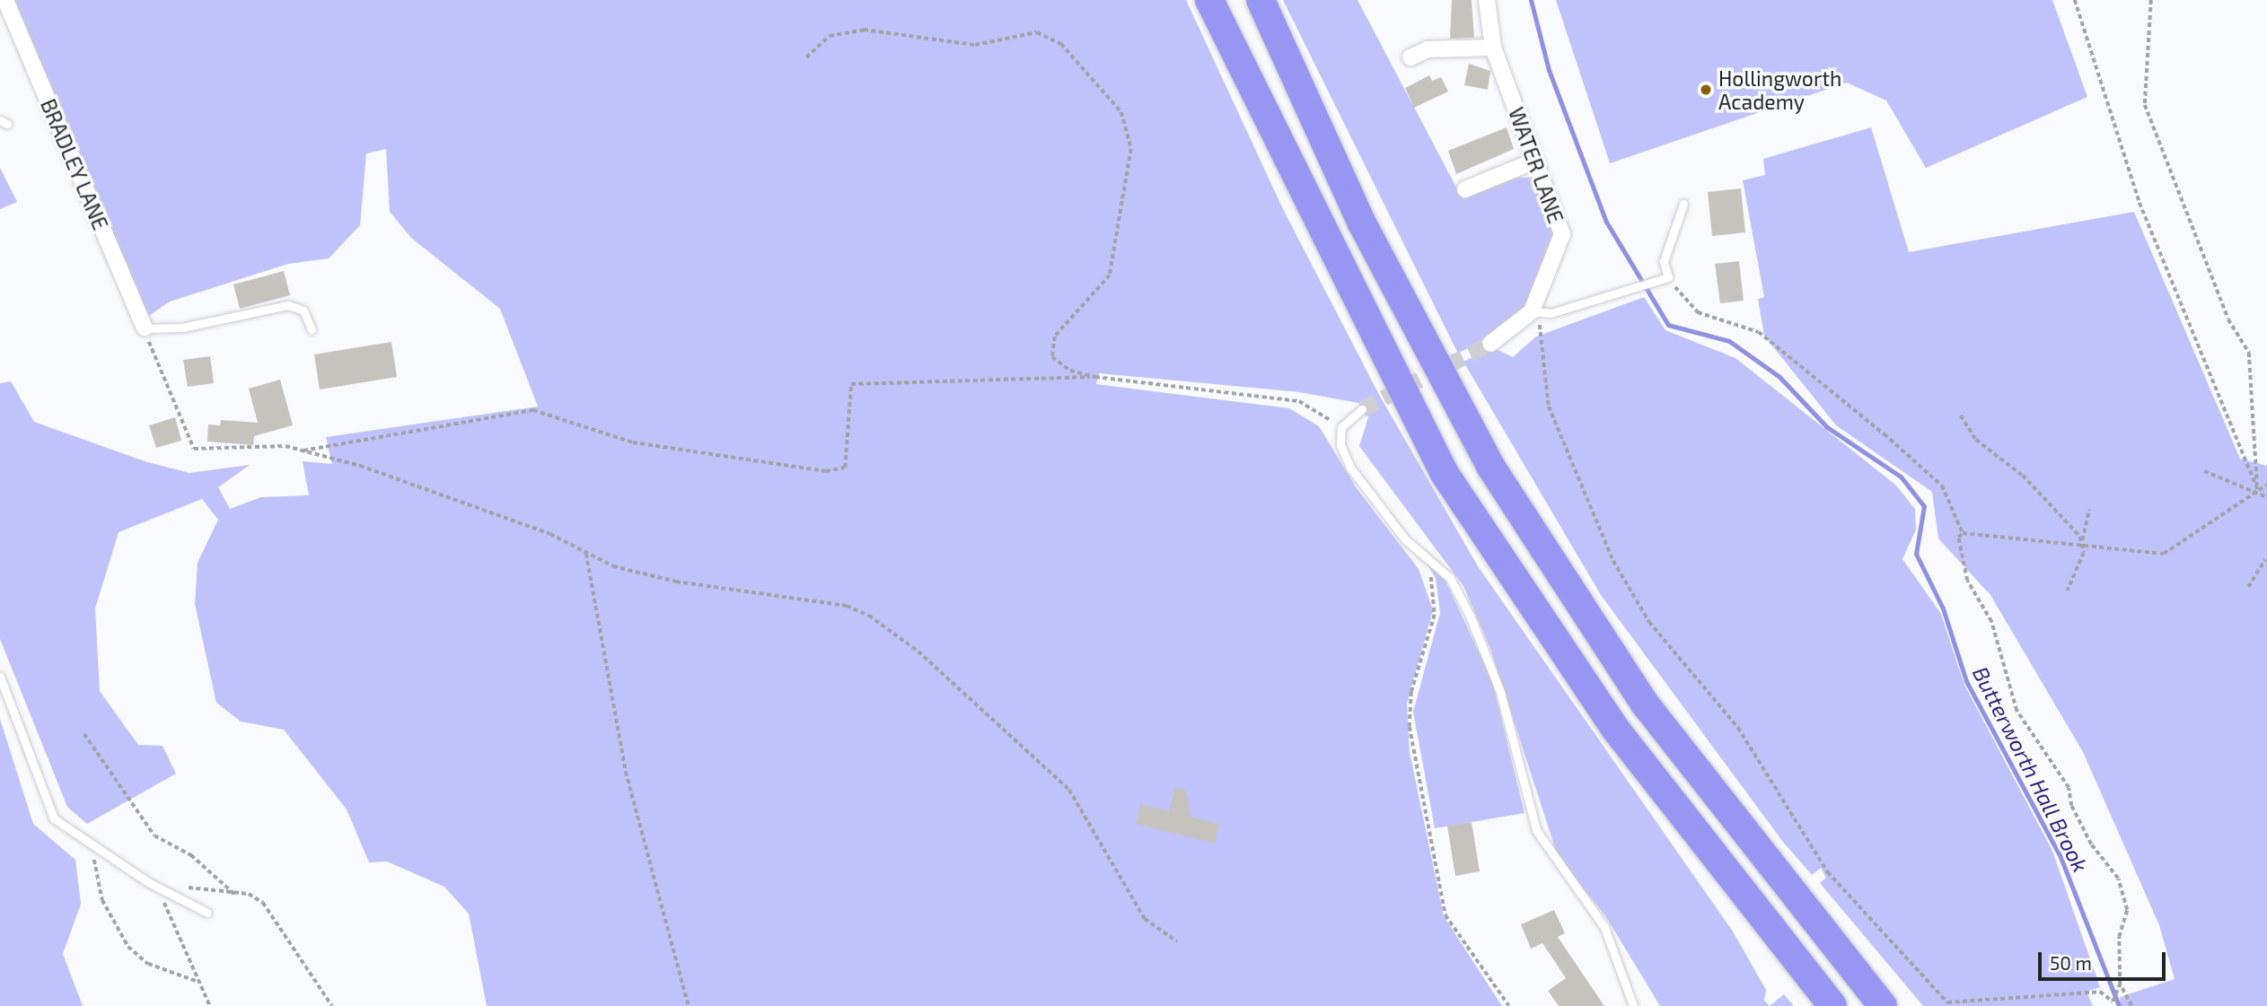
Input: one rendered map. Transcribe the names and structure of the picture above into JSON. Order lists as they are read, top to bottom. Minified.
{"streets":{"street":["BRADLEY LANE","WATER LANE"]},"water":["Butterworth Hall Brook"],"places":["Hollingworth Academy"],"scale_bar":"50 m"}
